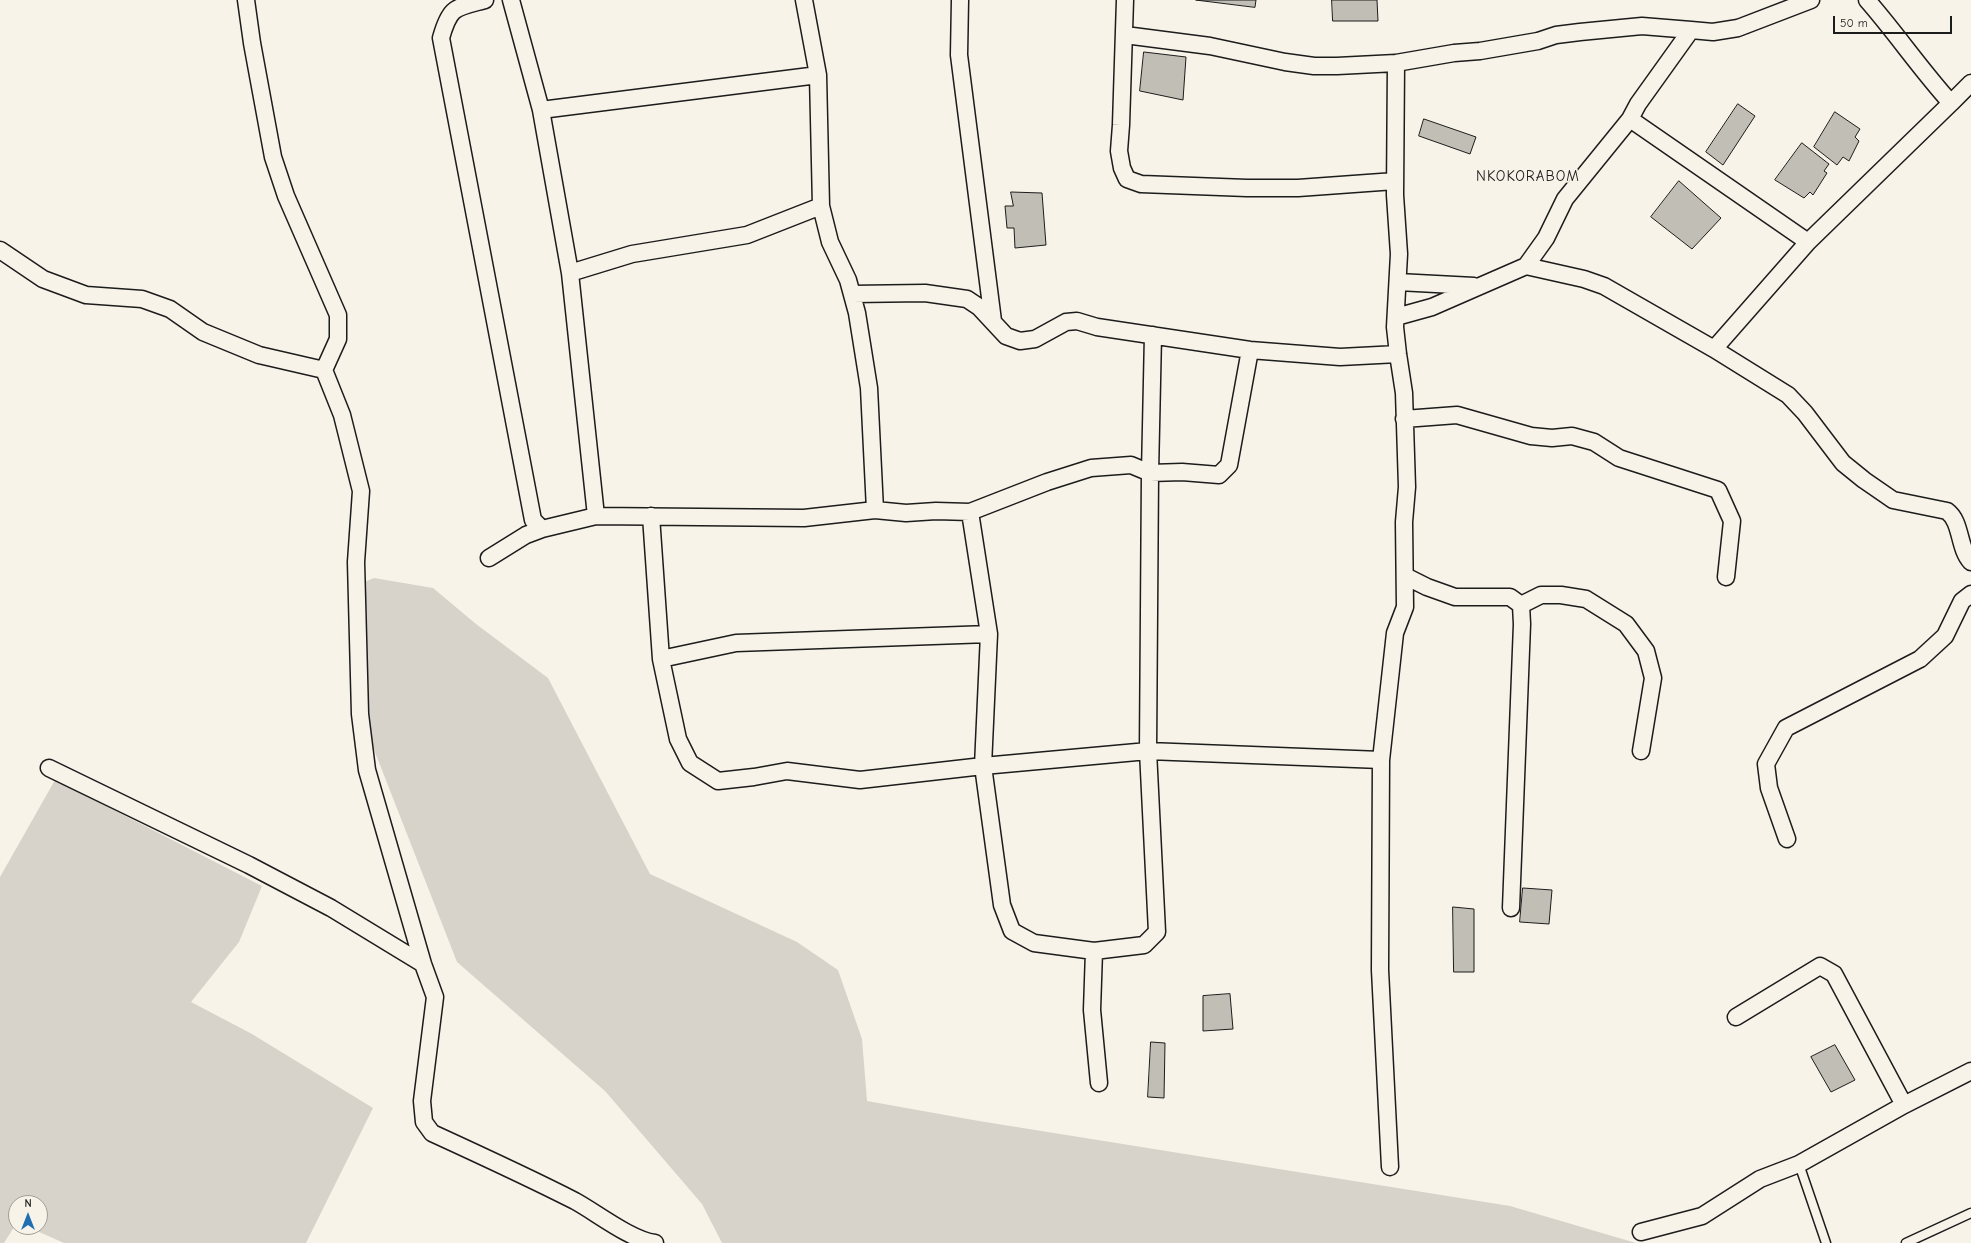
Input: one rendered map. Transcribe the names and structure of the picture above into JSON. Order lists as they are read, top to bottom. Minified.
{"districts":["NKOKORABOM"],"scale_bar":"50 m","north":"top"}
